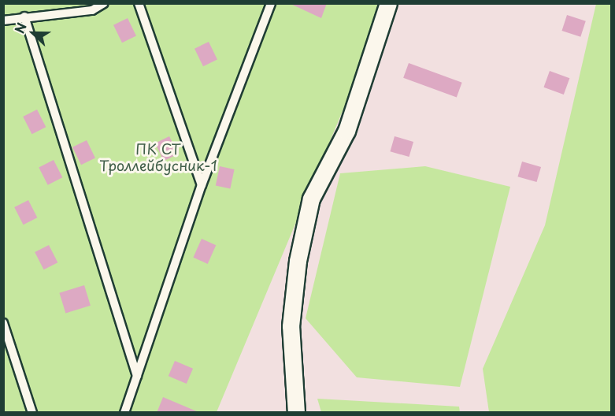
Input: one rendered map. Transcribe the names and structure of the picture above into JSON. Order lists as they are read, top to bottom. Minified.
{"parks":["ПК СТ Троллейбусник-1"],"north":"left"}
